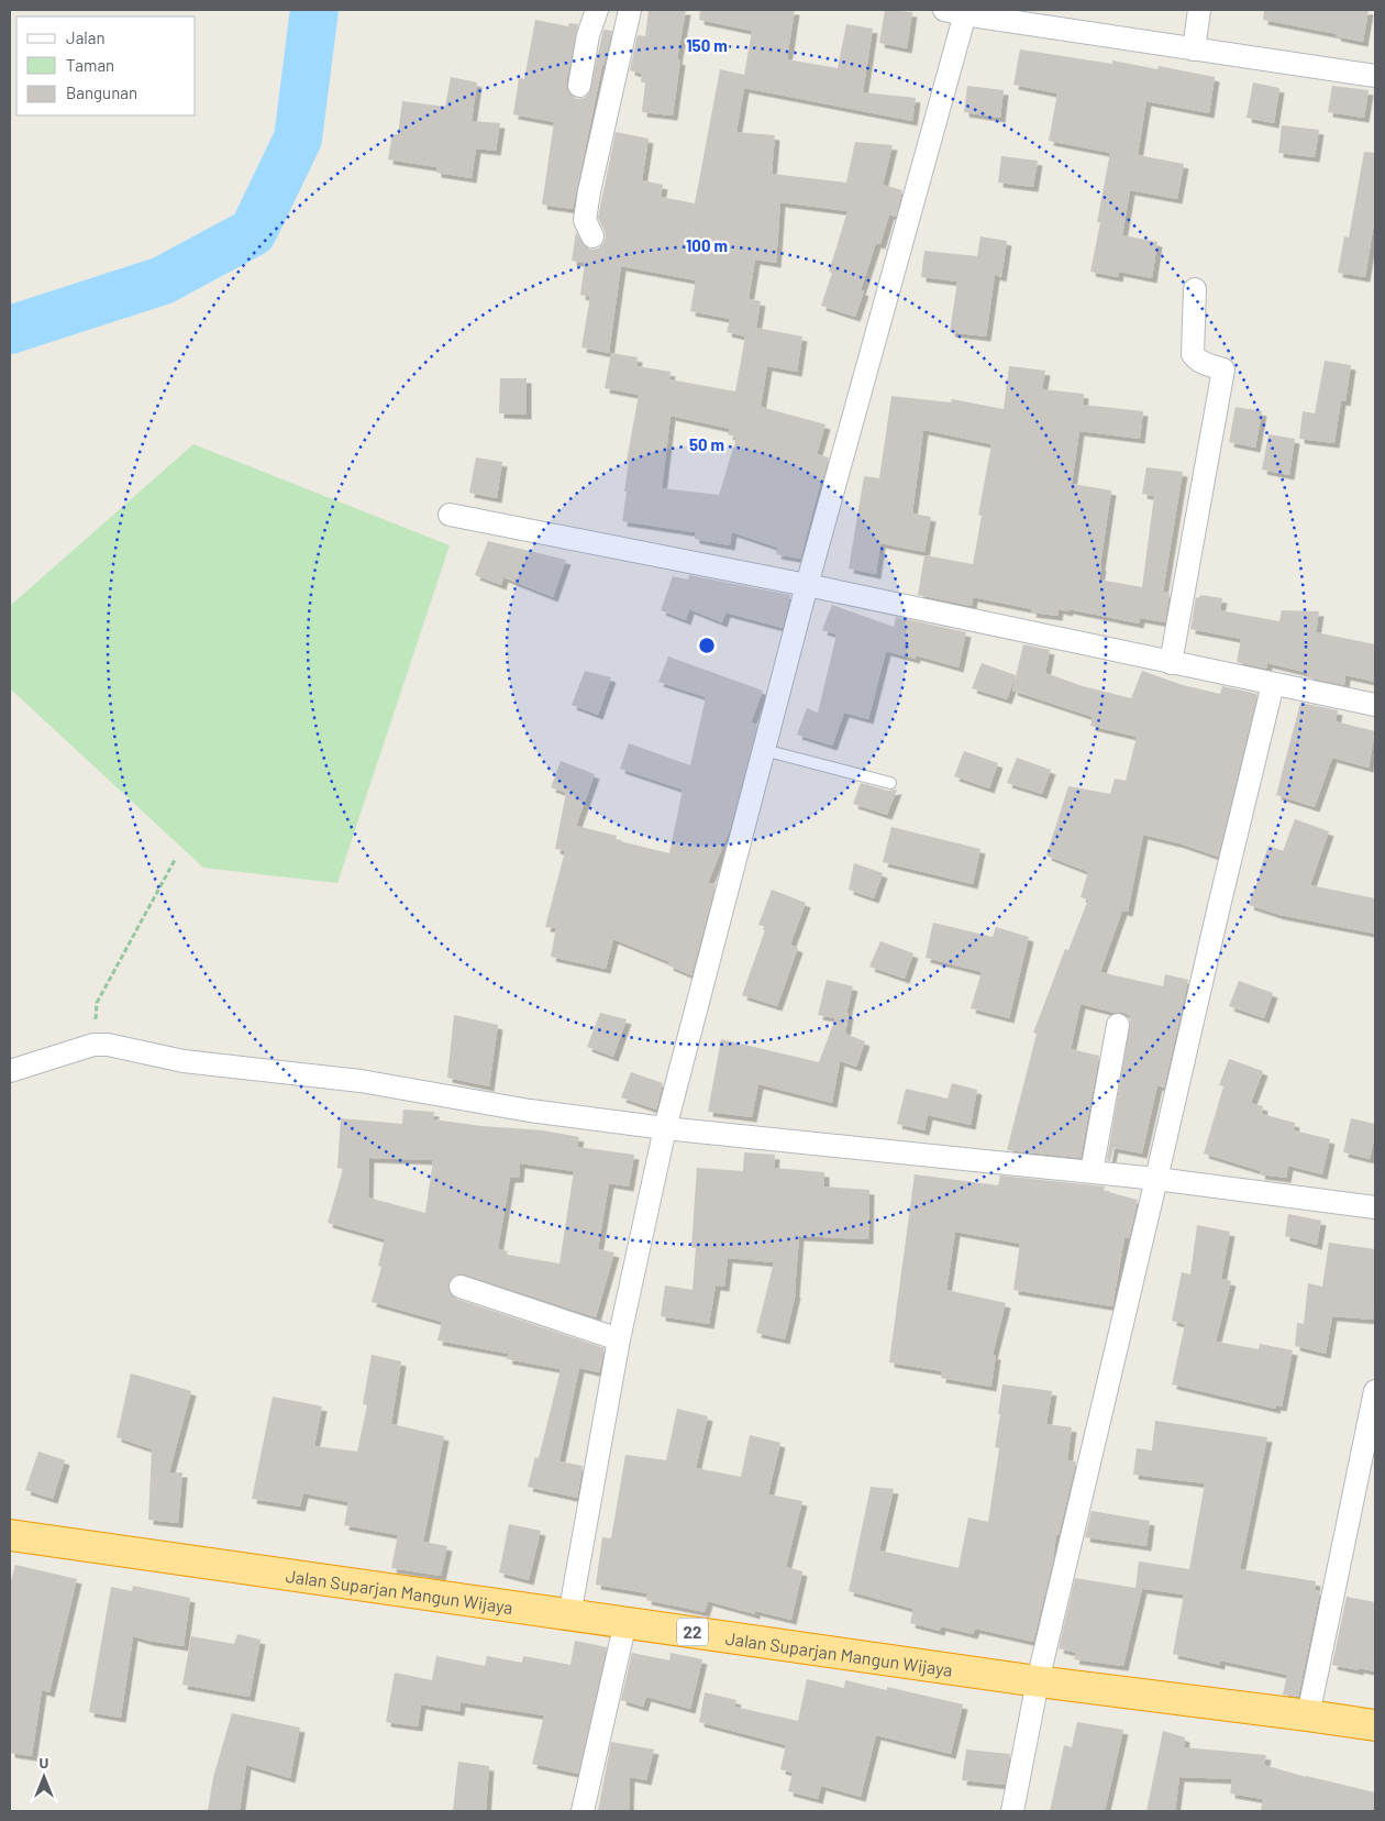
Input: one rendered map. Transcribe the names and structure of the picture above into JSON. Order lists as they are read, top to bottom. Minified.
{"streets":{"highway":["Jalan Suparjan Mangun Wijaya","22"]},"legend":["Jalan","Taman","Bangunan"],"north":"top","rings":["150 m","100 m","50 m"]}
